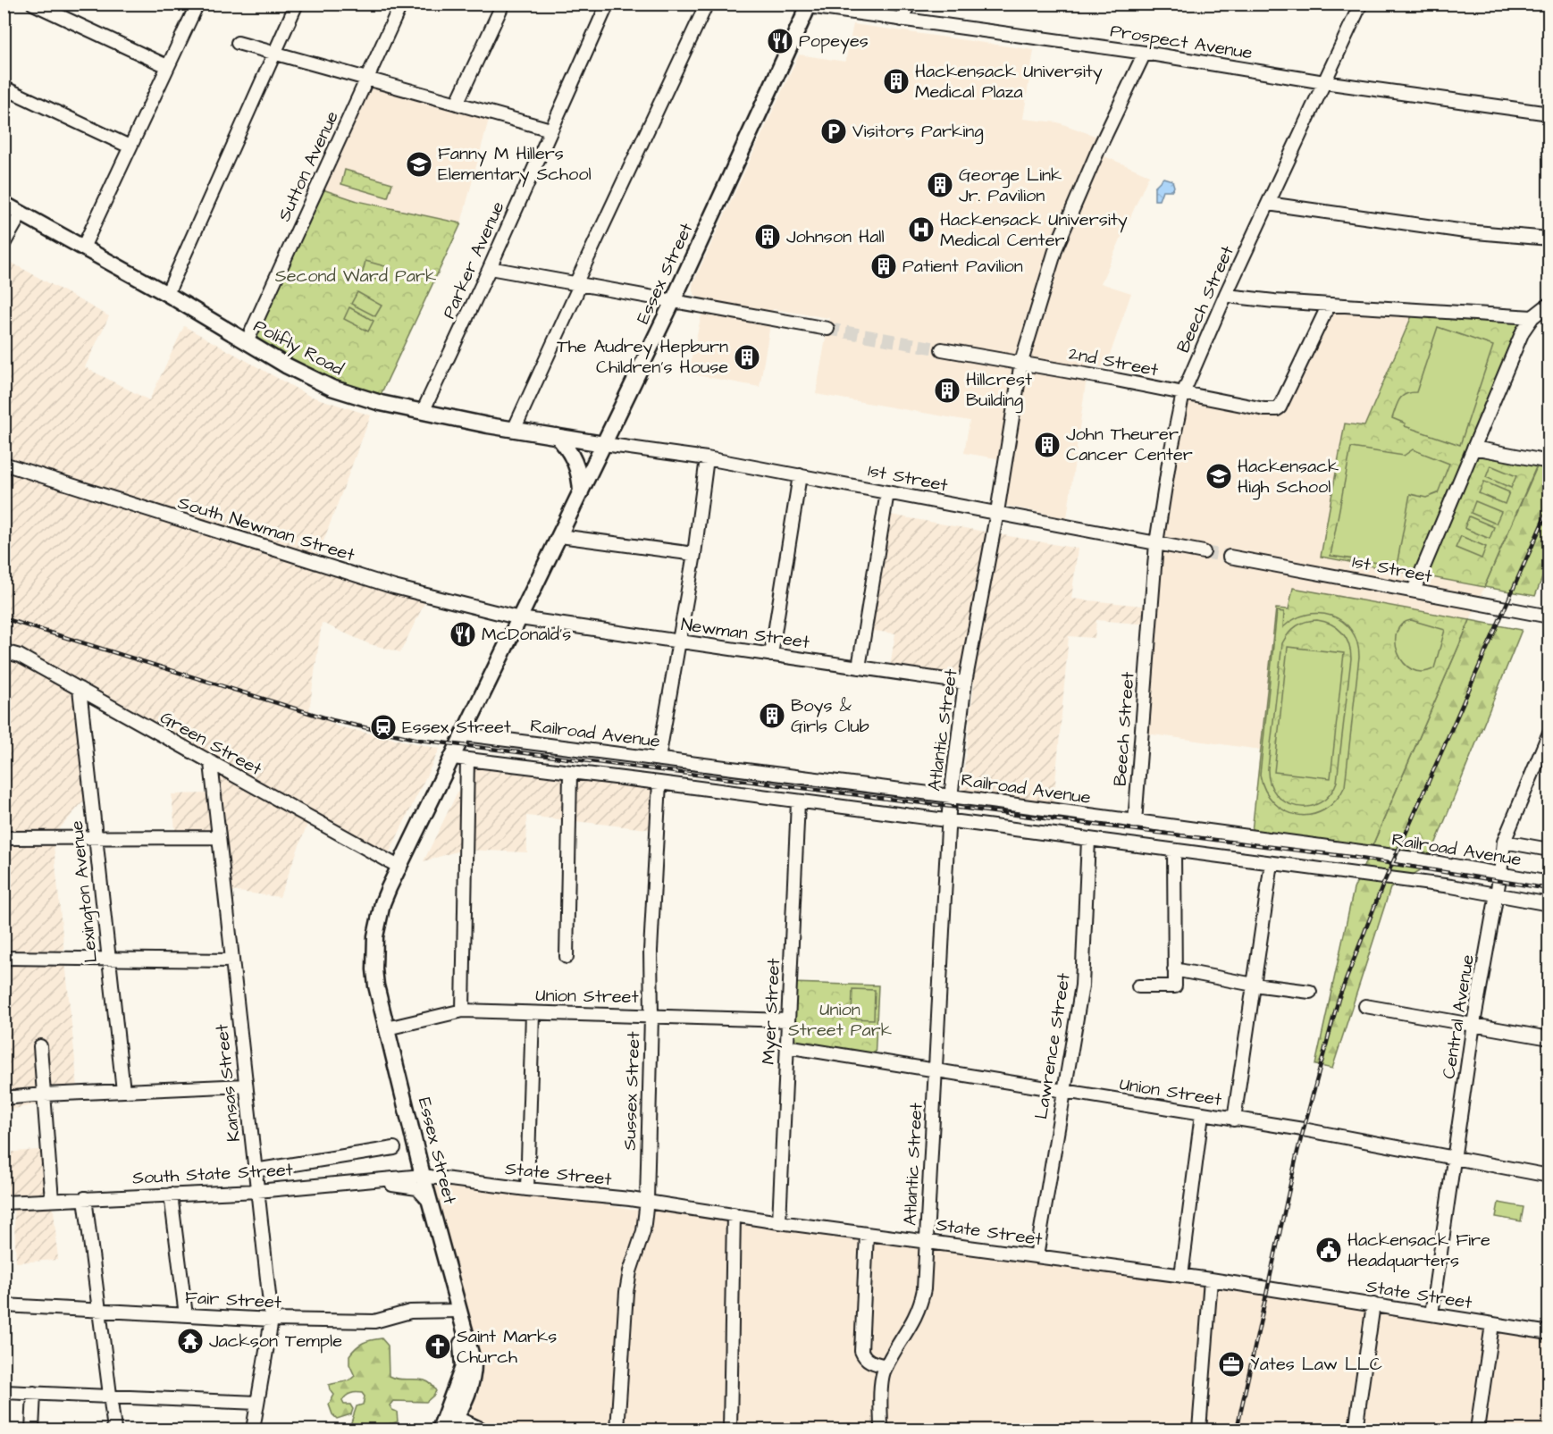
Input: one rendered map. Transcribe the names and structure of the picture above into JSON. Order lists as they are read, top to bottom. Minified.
{"streets":{"main road":["Essex Street","Polifly Road"],"street":["Prospect Avenue","Sutton Avenue","Parker Avenue","Beech Street","2nd Street","1st Street","South Newman Street","Newman Street","Atlantic Street","Railroad Avenue","Green Street","Lexington Avenue","Union Street","Myer Street","Central Avenue","Lawrence Street","Kansas Street","Sussex Street","South State Street","State Street","Fair Street"]},"crossings":[["Prospect Avenue","Essex Street"],["Prospect Avenue","Beech Street"],["Prospect Avenue","Atlantic Street"],["Sutton Avenue","Polifly Road"],["Parker Avenue","Polifly Road"],["Essex Street","Polifly Road"],["Essex Street","1st Street"],["Essex Street","South Newman Street"],["Essex Street","Newman Street"],["Essex Street","Railroad Avenue"],["Essex Street","Green Street"],["Essex Street","Union Street"],["Essex Street","South State Street"],["Essex Street","State Street"],["Essex Street","Fair Street"],["Beech Street","2nd Street"],["Beech Street","1st Street"],["Beech Street","Railroad Avenue"],["Polifly Road","1st Street"],["2nd Street","Atlantic Street"],["1st Street","Atlantic Street"],["South Newman Street","Newman Street"],["Newman Street","Atlantic Street"],["Atlantic Street","Railroad Avenue"],["Atlantic Street","Union Street"],["Atlantic Street","State Street"],["Railroad Avenue","Central Avenue"],["Green Street","Lexington Avenue"],["Green Street","Kansas Street"],["Union Street","Myer Street"],["Union Street","Central Avenue"],["Union Street","Lawrence Street"],["Union Street","Sussex Street"],["Myer Street","State Street"],["Central Avenue","State Street"],["Lawrence Street","State Street"],["Kansas Street","South State Street"],["Kansas Street","Fair Street"],["Sussex Street","State Street"],["South State Street","State Street"]],"parks":["Second Ward Park","Union Street Park"],"places":{"restaurant":["Popeyes","McDonald's"],"building":["Hackensack University Medical Plaza","George Link Jr. Pavilion","Johnson Hall","Patient Pavilion","The Audrey Hepburn Children's House","Hillcrest Building","John Theurer Cancer Center","Boys & Girls Club"],"parking":["Visitors Parking"],"school or university":["Fanny M Hillers Elementary School","Hackensack High School"],"hospital":["Hackensack University Medical Center"],"station":["Essex Street"],"public building":["Hackensack Fire Headquarters"],"temple":["Jackson Temple"],"church":["Saint Marks Church"],"office":["Yates Law LLC"]}}
